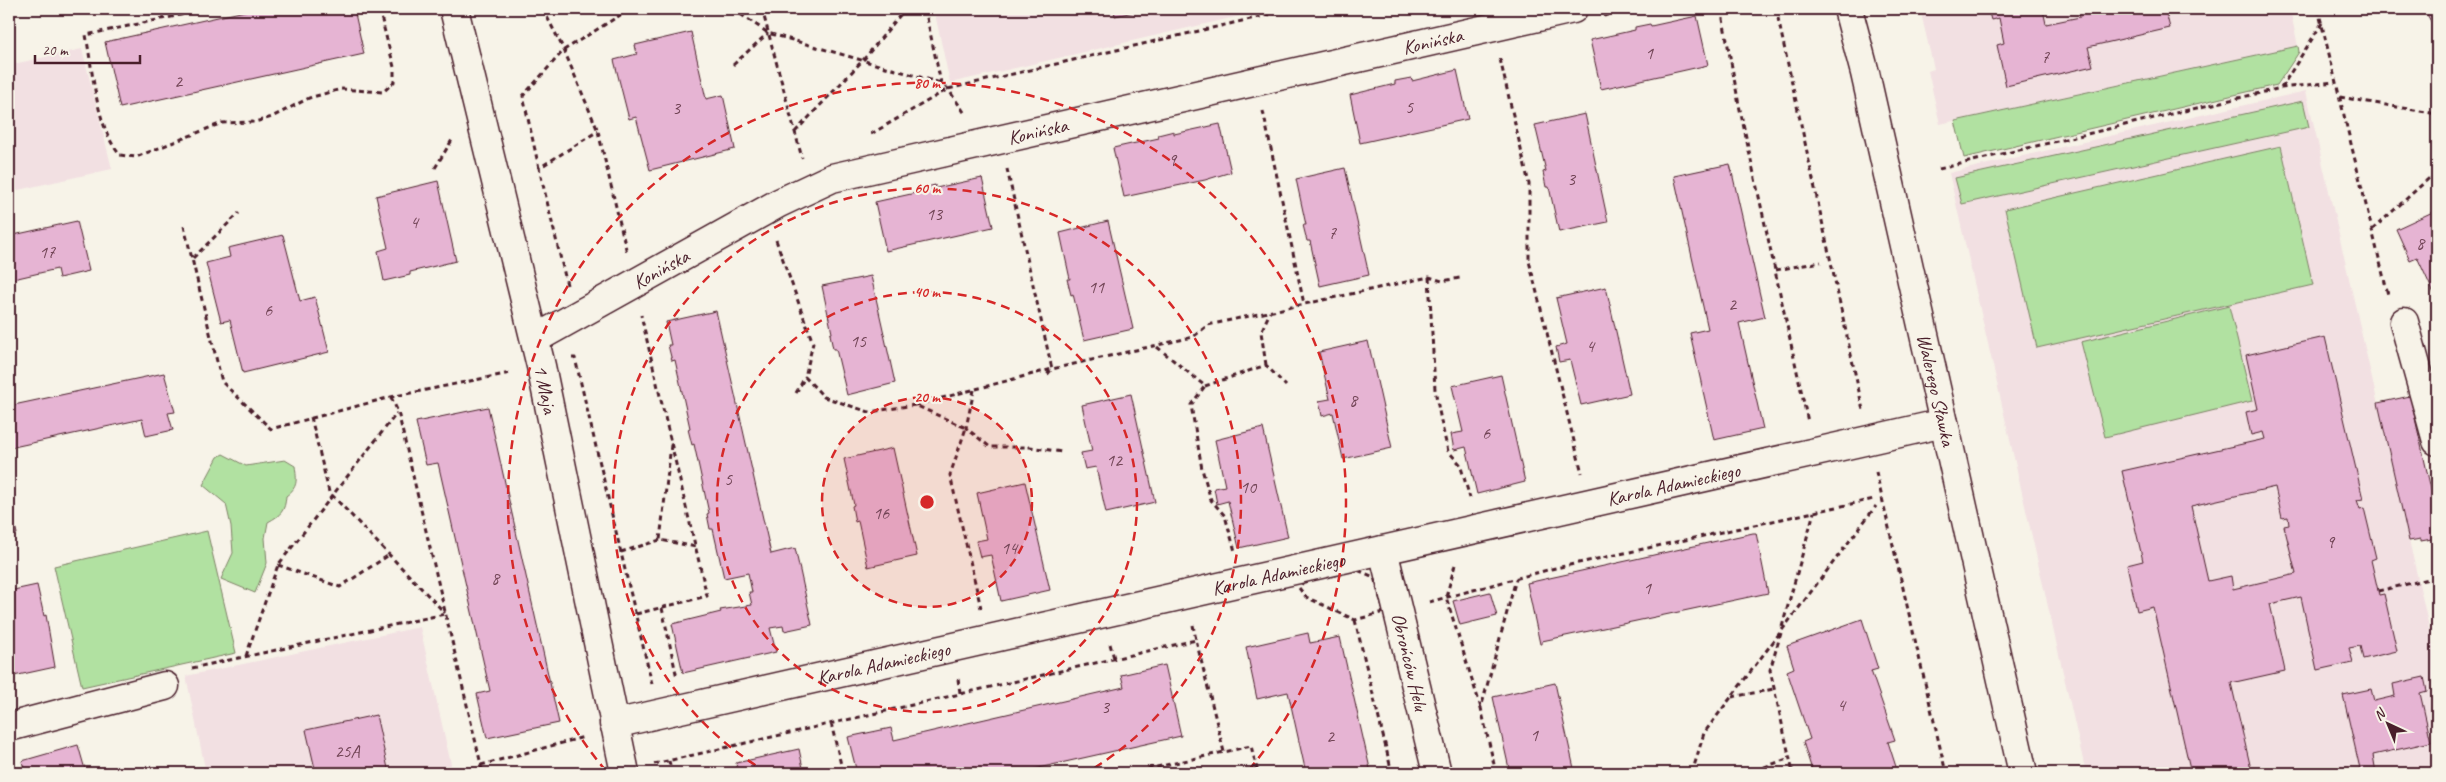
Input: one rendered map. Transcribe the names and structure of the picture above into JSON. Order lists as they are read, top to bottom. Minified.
{"streets":{"street":["Konińska","1 Maja","Walerego Sławka","Karola Adamieckiego","Obrońców Helu"]},"crossings":[["Konińska","1 Maja"],["1 Maja","Karola Adamieckiego"],["Walerego Sławka","Karola Adamieckiego"],["Karola Adamieckiego","Obrońców Helu"]],"house_numbers":["1","7","2","5","3","9","3","13","4","7","8","17","11","2","6","15","4","8","6","12","5","10","16","9","14","8","1","4","3","1","2","25A"],"scale_bar":"20 m","north":"top left","rings":["80 m","60 m","40 m","20 m"]}
